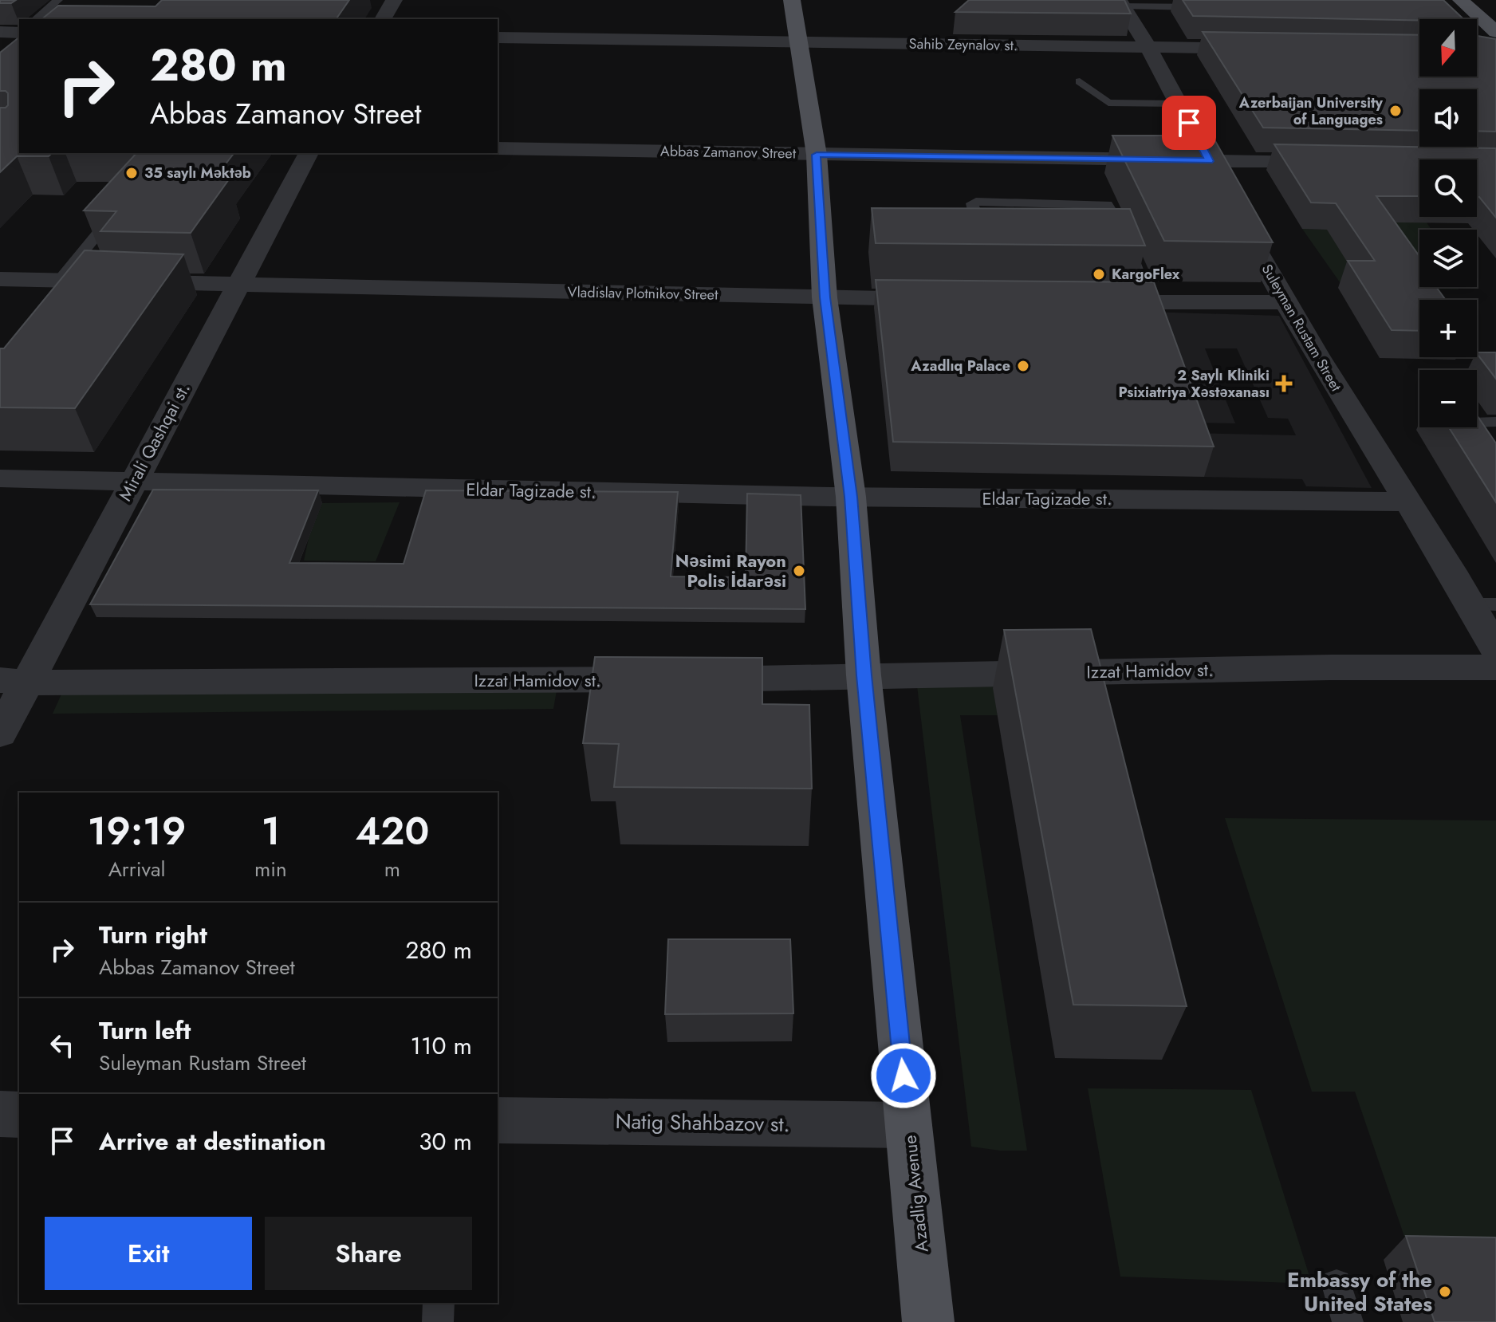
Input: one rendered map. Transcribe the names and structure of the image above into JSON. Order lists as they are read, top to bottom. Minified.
{"streets":{"main road":["Azadlig Avenue"],"street":["Sahib Zeynalov st.","Abbas Zamanov Street","Vladislav Plotnikov Street","Suleyman Rustam Street","Mirali Qashqai st.","Eldar Tagizade st.","Izzat Hamidov st.","Natig Shahbazov st."]},"crossings":[["Sahib Zeynalov st.","Suleyman Rustam Street"],["Sahib Zeynalov st.","Azadlig Avenue"],["Abbas Zamanov Street","Suleyman Rustam Street"],["Abbas Zamanov Street","Azadlig Avenue"],["Vladislav Plotnikov Street","Mirali Qashqai st."],["Vladislav Plotnikov Street","Azadlig Avenue"],["Suleyman Rustam Street","Eldar Tagizade st."],["Mirali Qashqai st.","Eldar Tagizade st."],["Mirali Qashqai st.","Izzat Hamidov st."],["Eldar Tagizade st.","Azadlig Avenue"],["Izzat Hamidov st.","Azadlig Avenue"],["Natig Shahbazov st.","Azadlig Avenue"]],"places":{"other":["Azerbaijan University of Languages","35 saylı Məktəb","KargoFlex","Azadlıq Palace","Nəsimi Rayon Polis İdarəsi","Embassy of the United States"],"health":["2 Saylı Kliniki Psixiatriya Xəstəxanası"]},"north":"bottom","page":{"map_buttons":["+","−"],"turn":["280 m","Abbas Zamanov Street"],"eta":["19:19","Arrival","1","min","420","m"],"list":[{"name":"Turn right","note":"Abbas Zamanov Street","value":"280 m"},{"name":"Turn left","note":"Suleyman Rustam Street","value":"110 m"},{"name":"Arrive at destination","value":"30 m"}],"buttons":["Exit","Share"]}}
